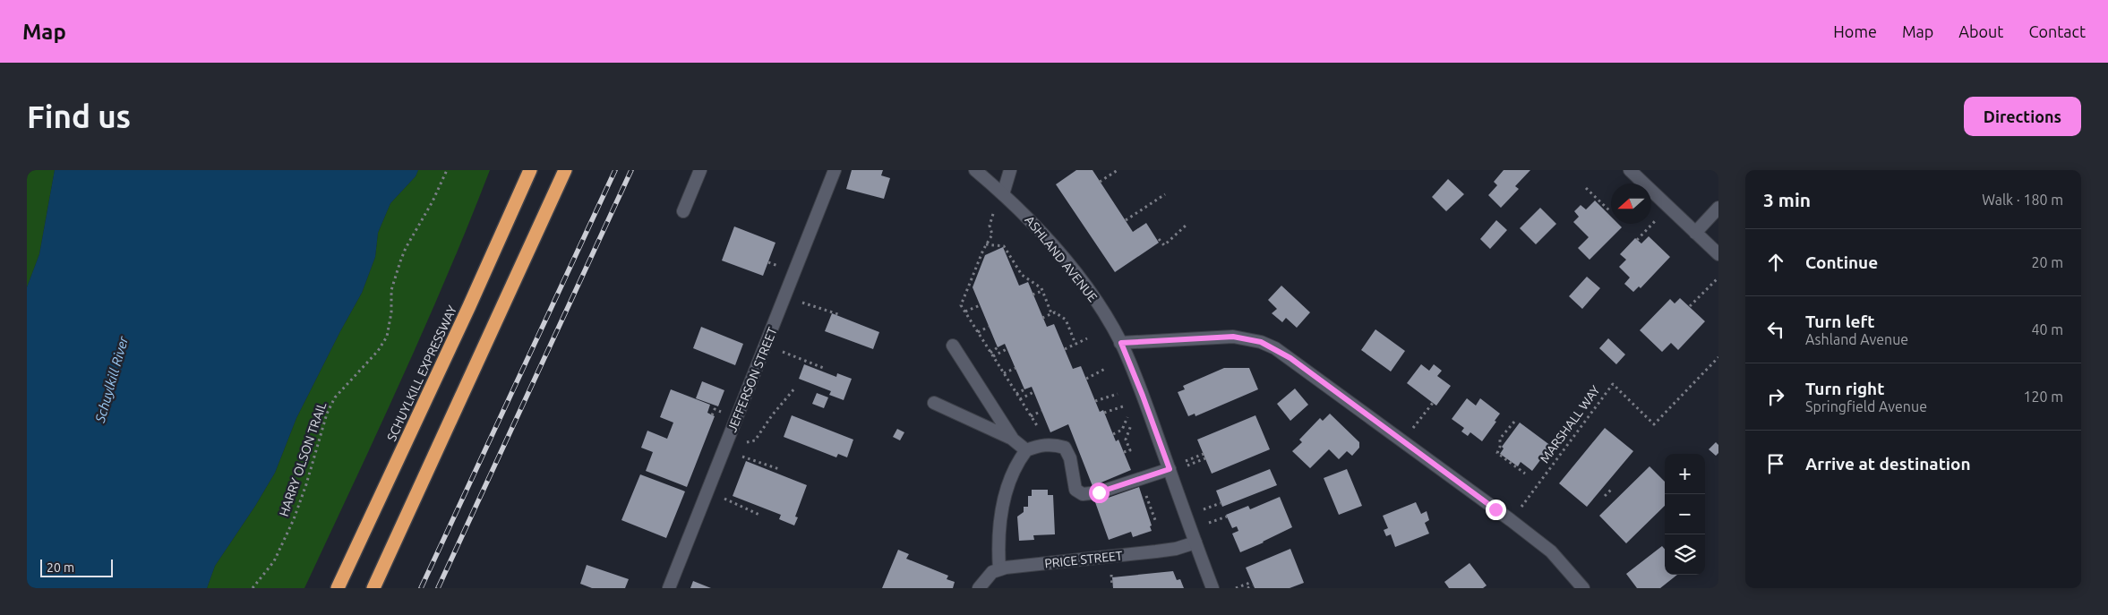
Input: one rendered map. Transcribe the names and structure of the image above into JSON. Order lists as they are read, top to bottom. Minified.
{"streets":{"highway":["SCHUYLKILL EXPRESSWAY"],"street":["ASHLAND AVENUE","JEFFERSON STREET","PRICE STREET"],"path":["MARSHALL WAY","HARRY OLSON TRAIL"]},"crossings":[["ASHLAND AVENUE","PRICE STREET"]],"water":["Schuylkill River"],"scale_bar":"20 m","north":"left","page":{"header":"Map","nav":["Home","Map","About","Contact"],"buttons":"Directions","title":"Find us","heading":["3 min","Walk · 180 m"],"list":[["Continue","20 m"],["Turn left","Ashland Avenue","40 m"],["Turn right","Springfield Avenue","120 m"],"Arrive at destination"],"map_buttons":["+","−"],"scale":"20 m"}}
